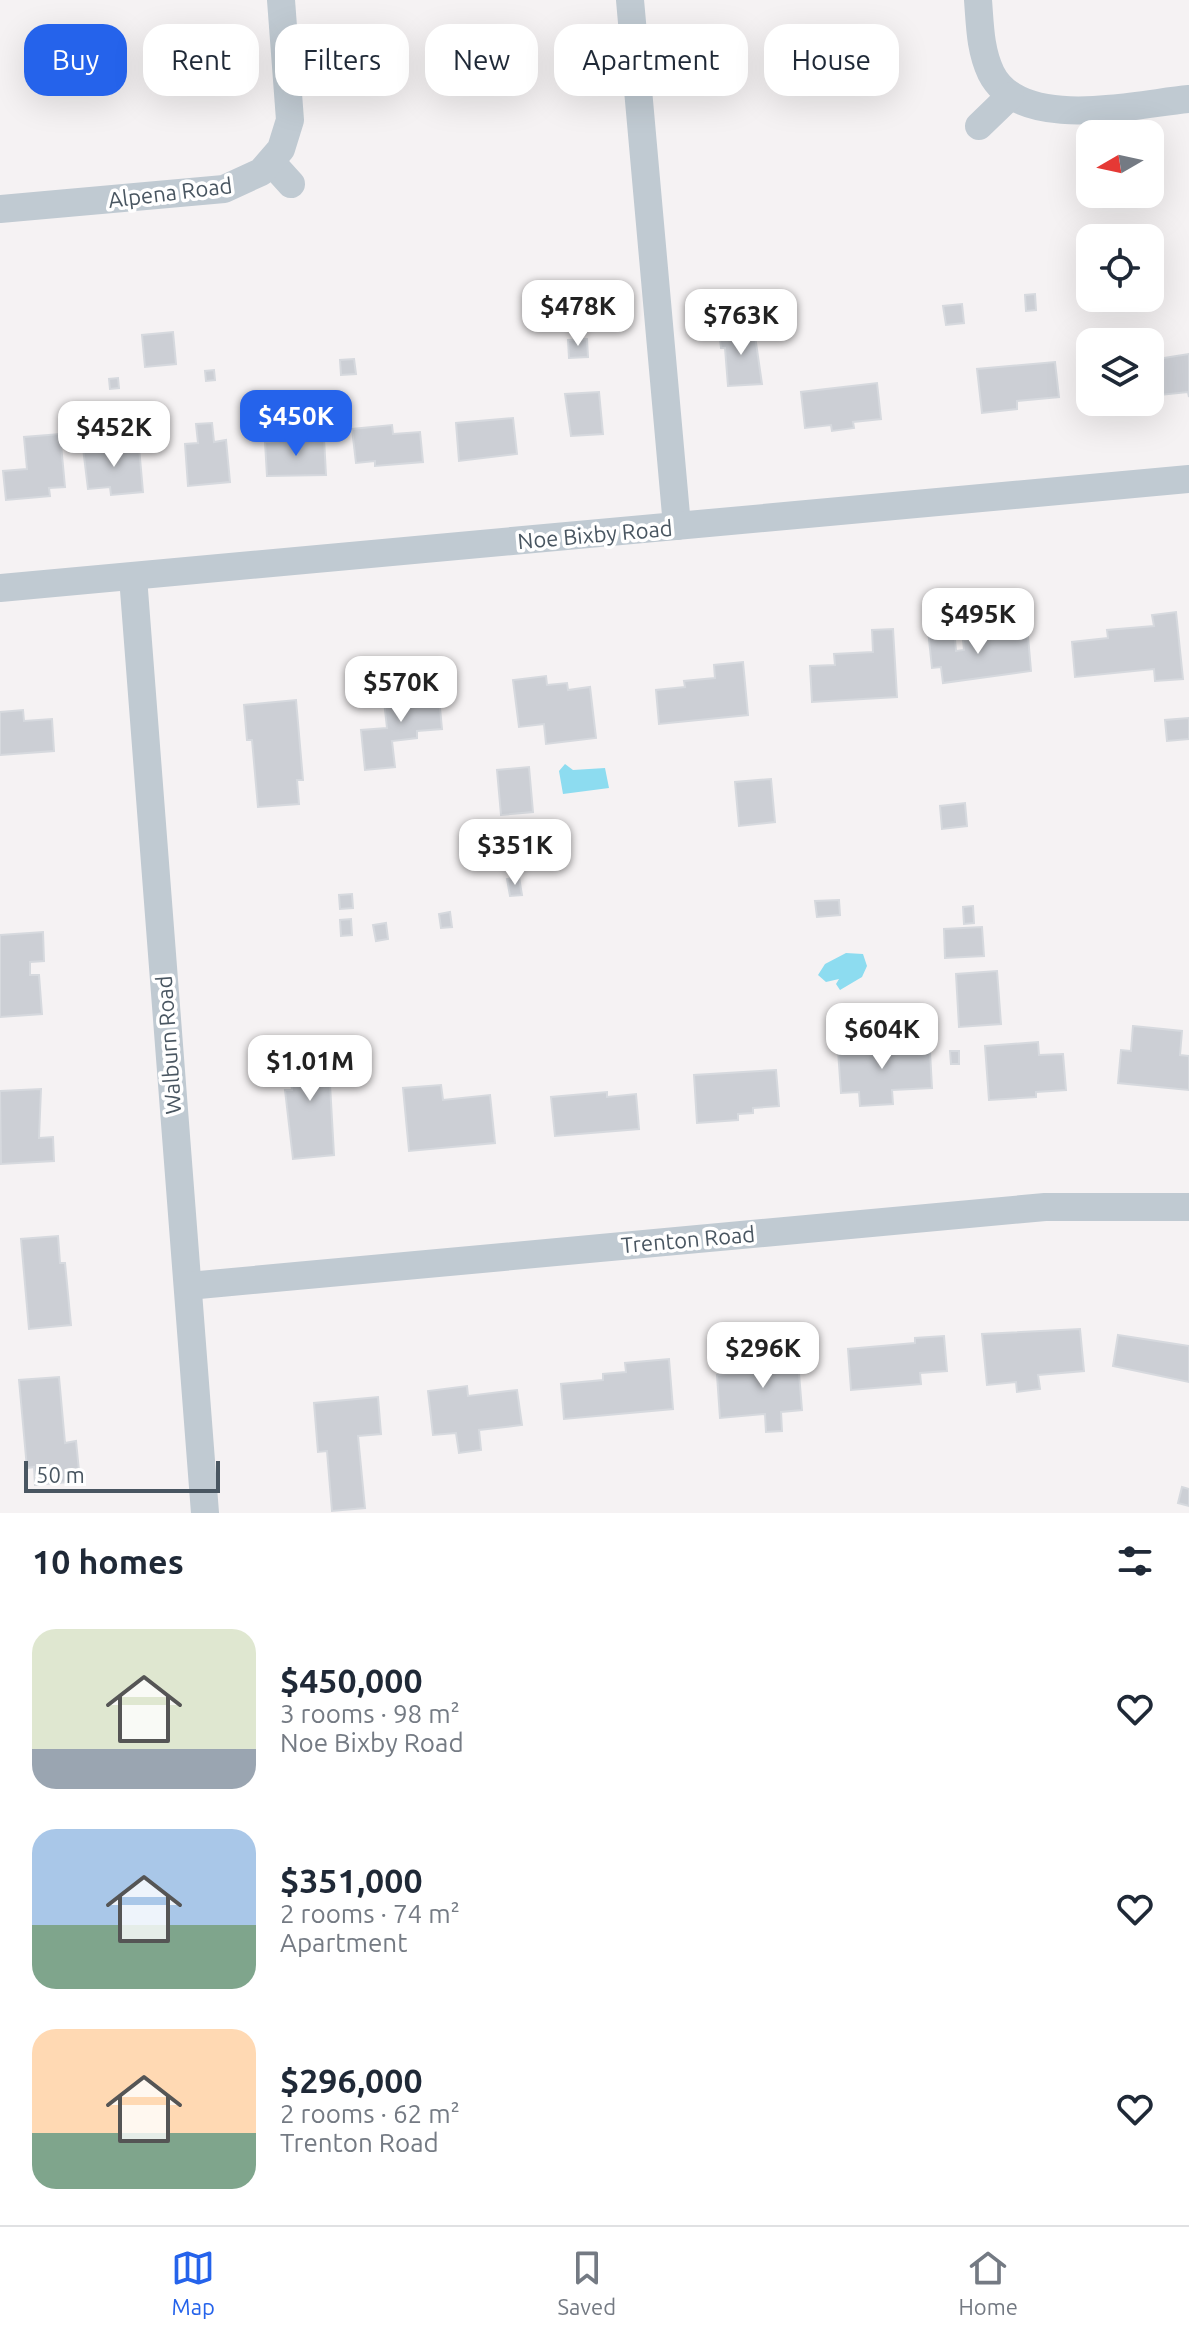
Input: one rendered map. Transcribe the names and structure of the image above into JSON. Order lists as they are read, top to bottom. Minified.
{"streets":{"street":["Alpena Road","Noe Bixby Road","Walburn Road","Trenton Road"]},"crossings":[["Noe Bixby Road","Walburn Road"],["Walburn Road","Trenton Road"]],"scale_bar":"50 m","north":"left","page":{"chip":["Buy","Rent","Filters","New","Apartment","House"],"price":["$478K","$763K","$450K","$452K","$495K","$570K","$351K","$604K","$1.01M","$296K"],"scale":"50 m","heading":"10 homes","list":[{"name":"$450,000","note":"3 rooms · 98 m² · Noe Bixby Road"},{"name":"$351,000","note":"2 rooms · 74 m² · Apartment"},{"name":"$296,000","note":"2 rooms · 62 m² · Trenton Road"}],"tabs":["Map","Saved","Home"]}}
